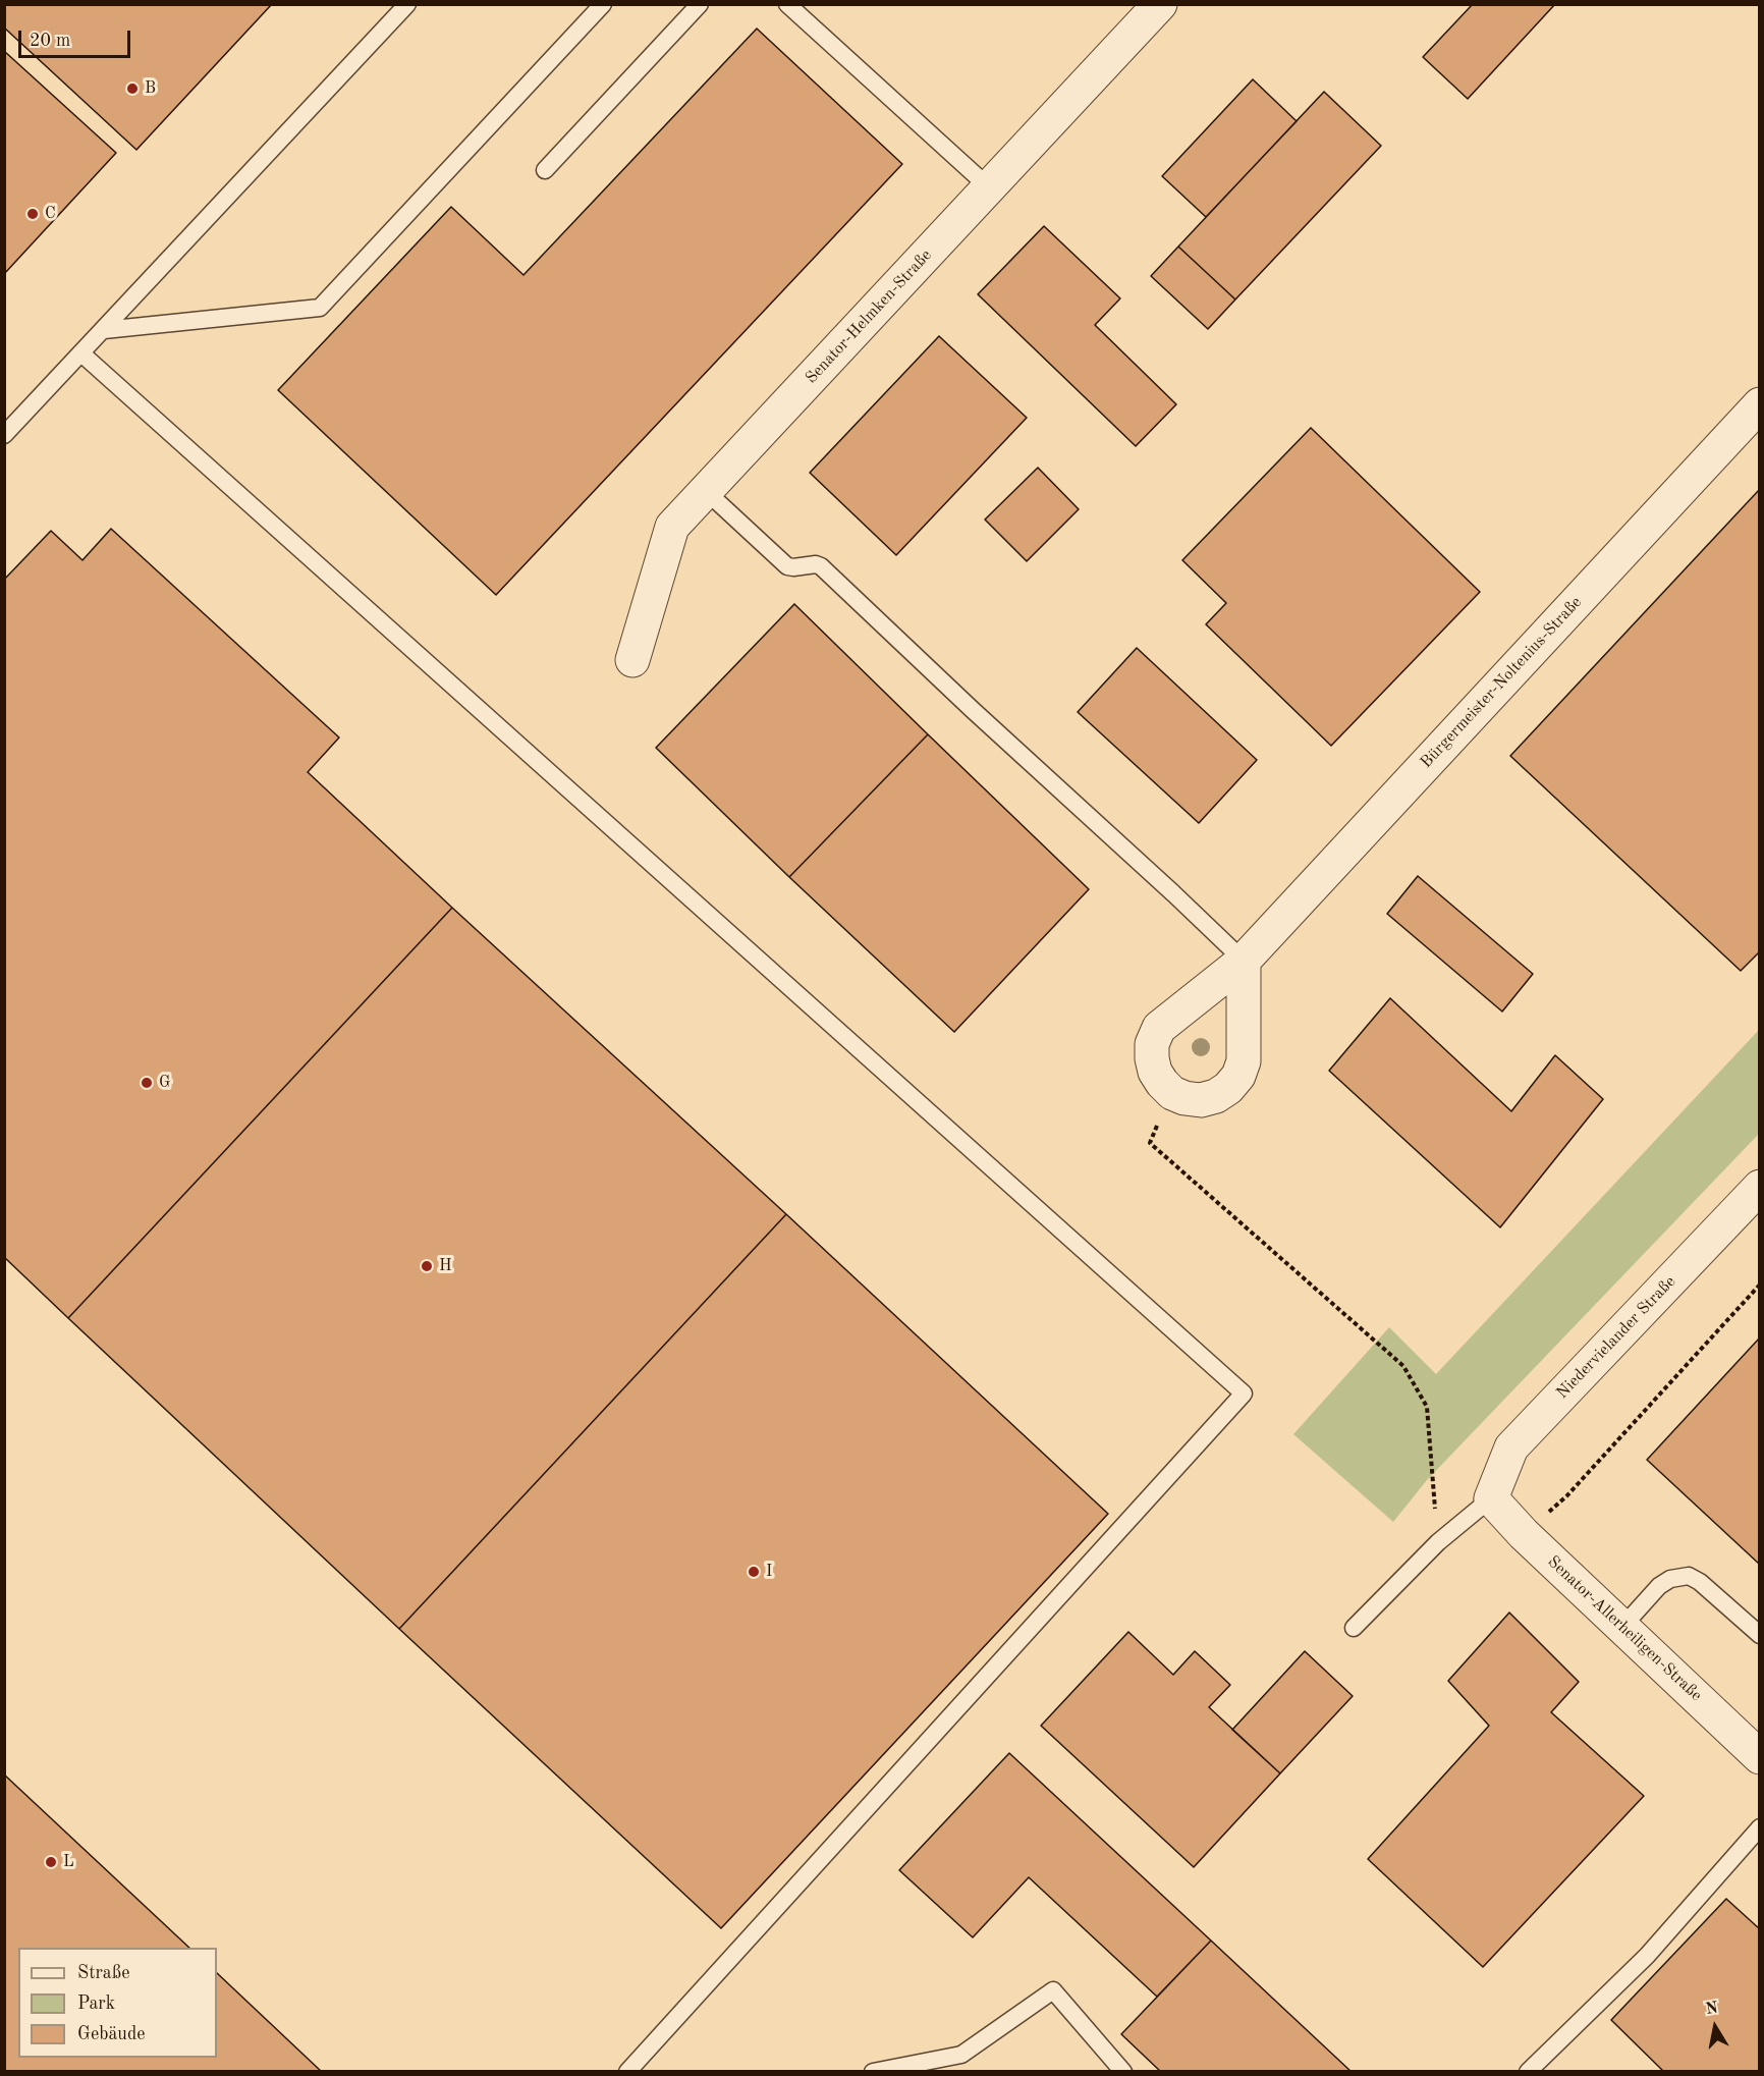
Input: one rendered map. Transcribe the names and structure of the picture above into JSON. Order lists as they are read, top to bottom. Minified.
{"streets":{"street":["Senator-Helmken-Straße","Bürgermeister-Noltenius-Straße","Niedervielander Straße","Senator-Allerheiligen-Straße"]},"crossings":[["Niedervielander Straße","Senator-Allerheiligen-Straße"]],"places":["B","C","G","H","I","L"],"legend":["Straße","Park","Gebäude"],"scale_bar":"20 m","north":"top"}
